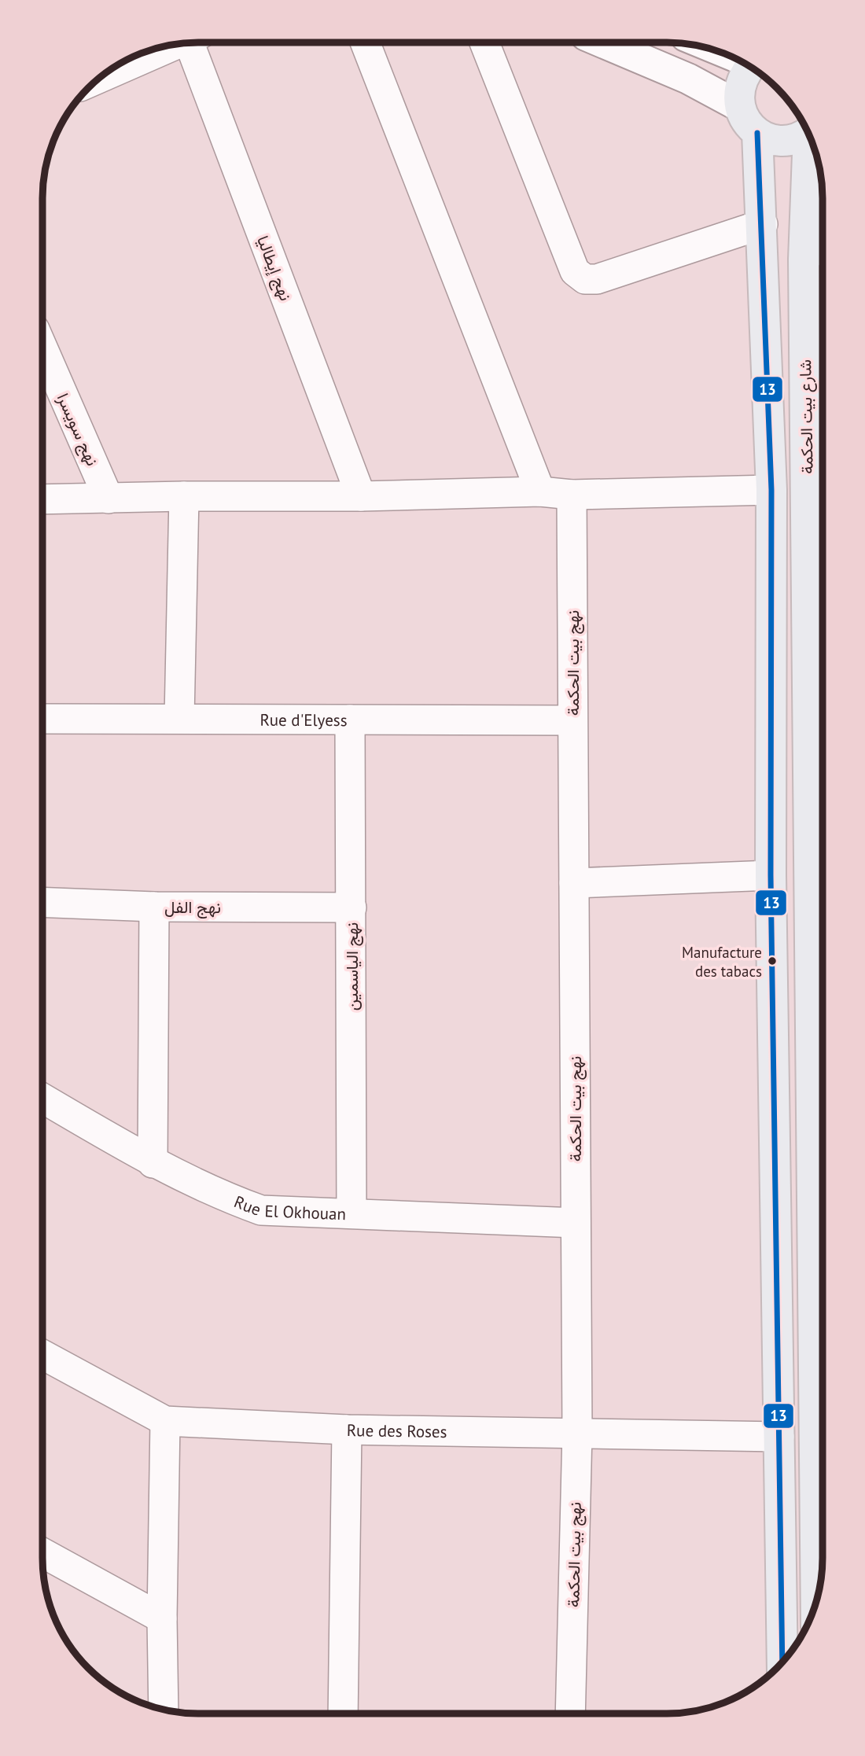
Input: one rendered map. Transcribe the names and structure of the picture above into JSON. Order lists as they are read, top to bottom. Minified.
{"streets":{"main road":["شارع بيت الحكمة"],"street":["نهج إيطاليا","نهج سويسرا","نهج بيت الحكمة","Rue d'Elyess","نهج الفل","نهج الياسمين","Rue El Okhouan","Rue des Roses"]},"crossings":[["نهج بيت الحكمة","Rue d'Elyess"],["نهج بيت الحكمة","Rue El Okhouan"],["نهج بيت الحكمة","Rue des Roses"],["Rue d'Elyess","نهج الياسمين"],["نهج الفل","نهج الياسمين"],["نهج الياسمين","Rue El Okhouan"]],"places":["Manufacture des tabacs"],"lines":["transit line 13"]}
